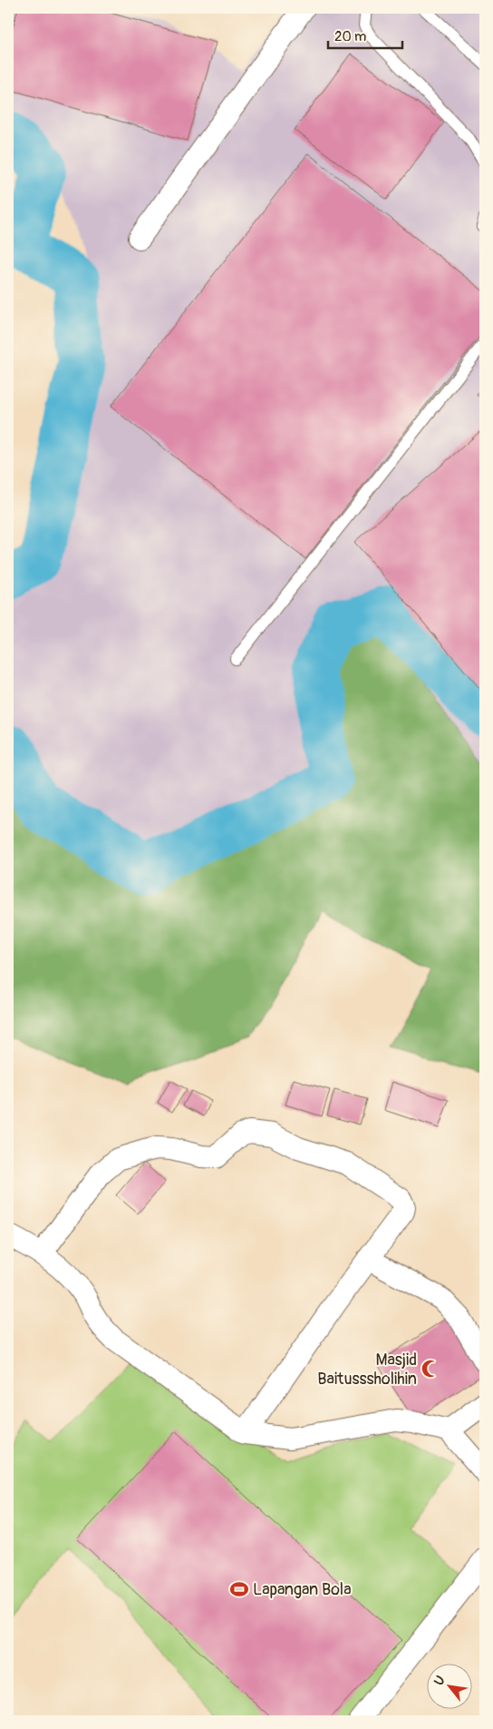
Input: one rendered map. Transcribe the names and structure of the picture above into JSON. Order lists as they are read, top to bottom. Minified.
{"places":{"mosque":["Masjid Baitusssholihin"],"sports":["Lapangan Bola"]},"scale_bar":"20 m","north":"top left"}
